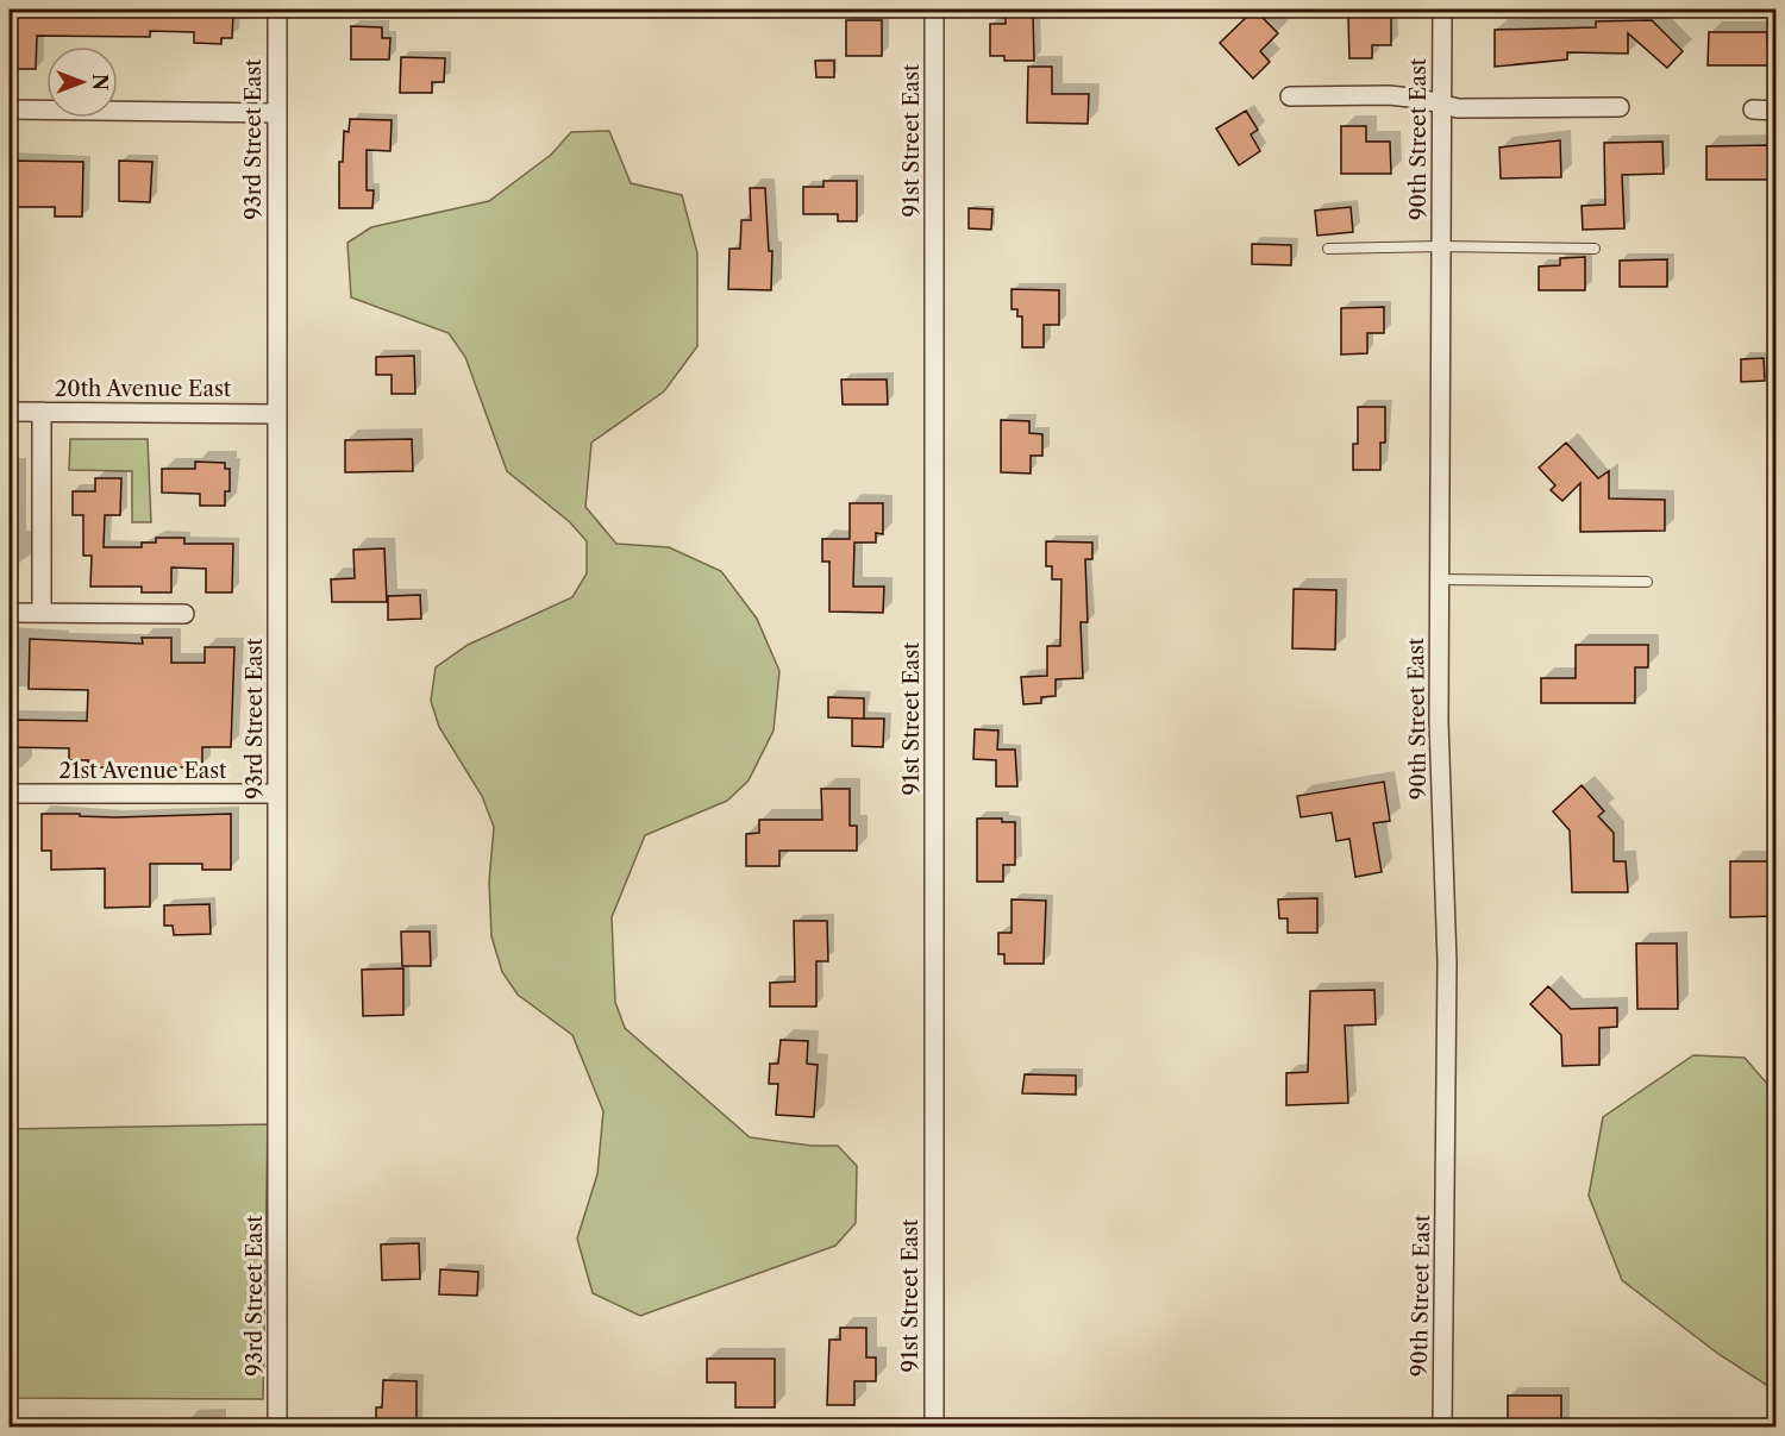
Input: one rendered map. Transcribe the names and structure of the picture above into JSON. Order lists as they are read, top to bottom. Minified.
{"streets":{"street":["93rd Street East","90th Street East","91st Street East","20th Avenue East","21st Avenue East"]},"crossings":[["93rd Street East","20th Avenue East"],["93rd Street East","21st Avenue East"]],"north":"right"}
